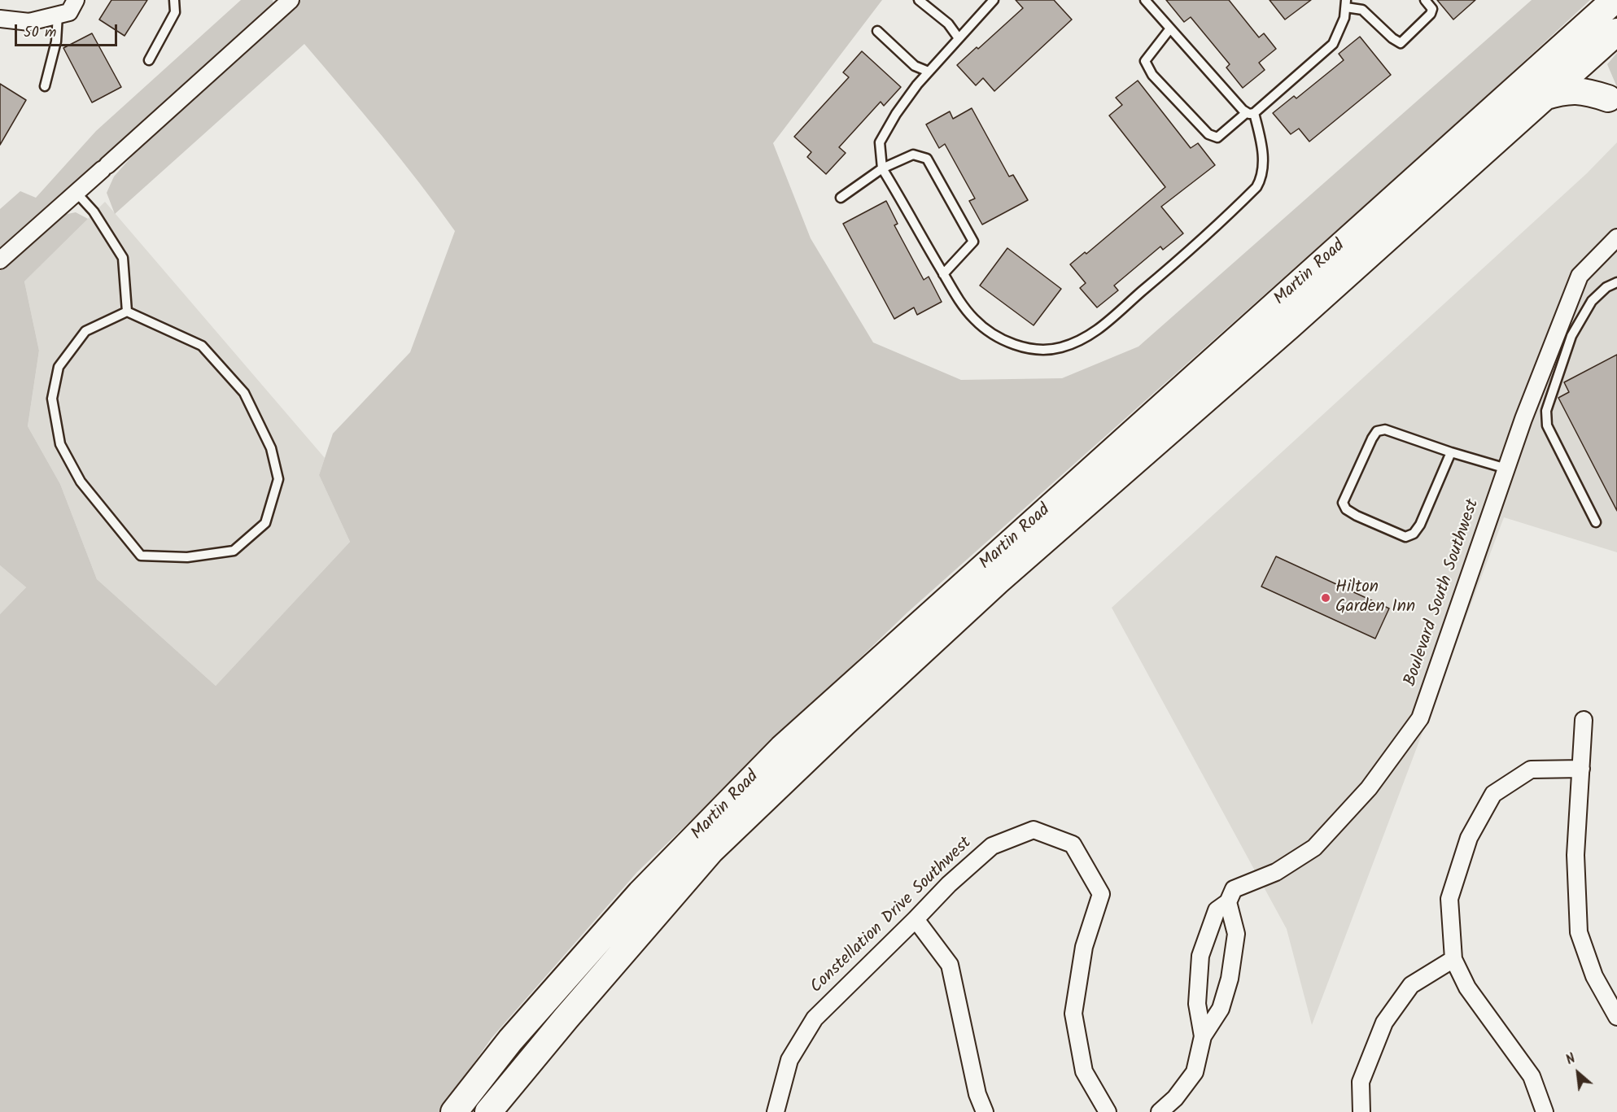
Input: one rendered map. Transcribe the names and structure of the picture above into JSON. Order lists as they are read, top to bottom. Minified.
{"streets":{"main road":["Martin Road"],"street":["Boulevard South Southwest","Constellation Drive Southwest"]},"places":["Hilton Garden Inn"],"scale_bar":"50 m","north":"top left"}
